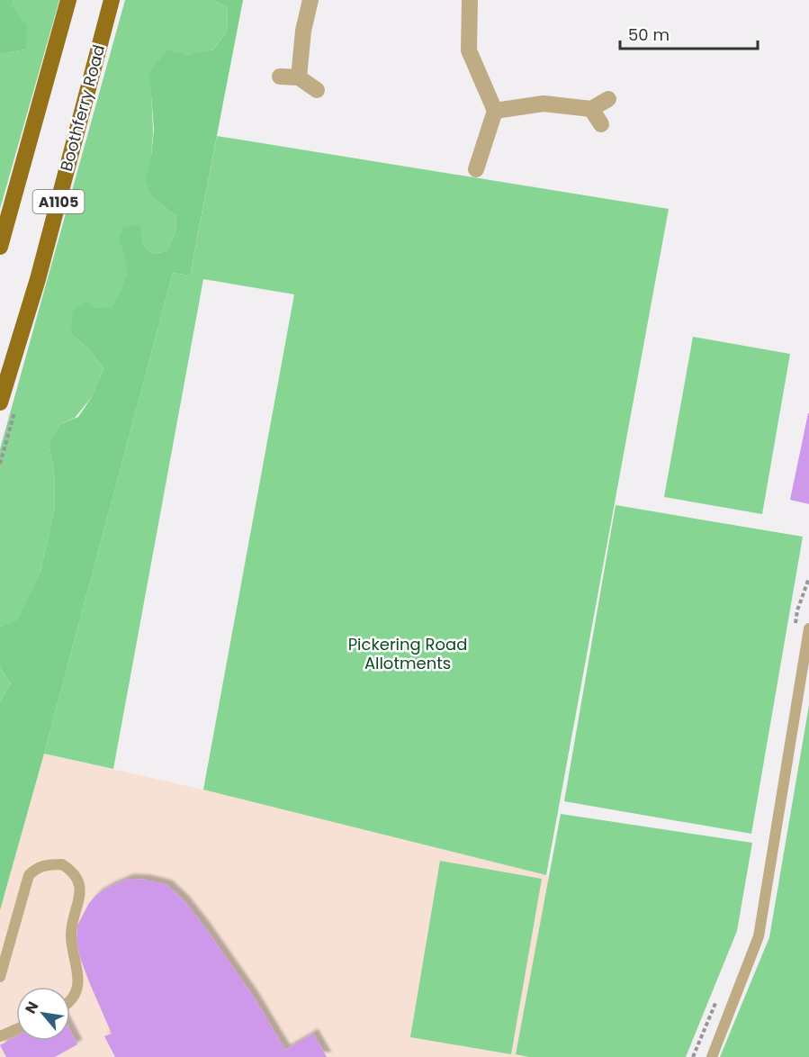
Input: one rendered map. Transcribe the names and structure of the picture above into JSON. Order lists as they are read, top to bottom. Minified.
{"streets":{"main road":["Boothferry Road","A1105"]},"parks":["Pickering Road Allotments"],"scale_bar":"50 m","north":"top left"}
